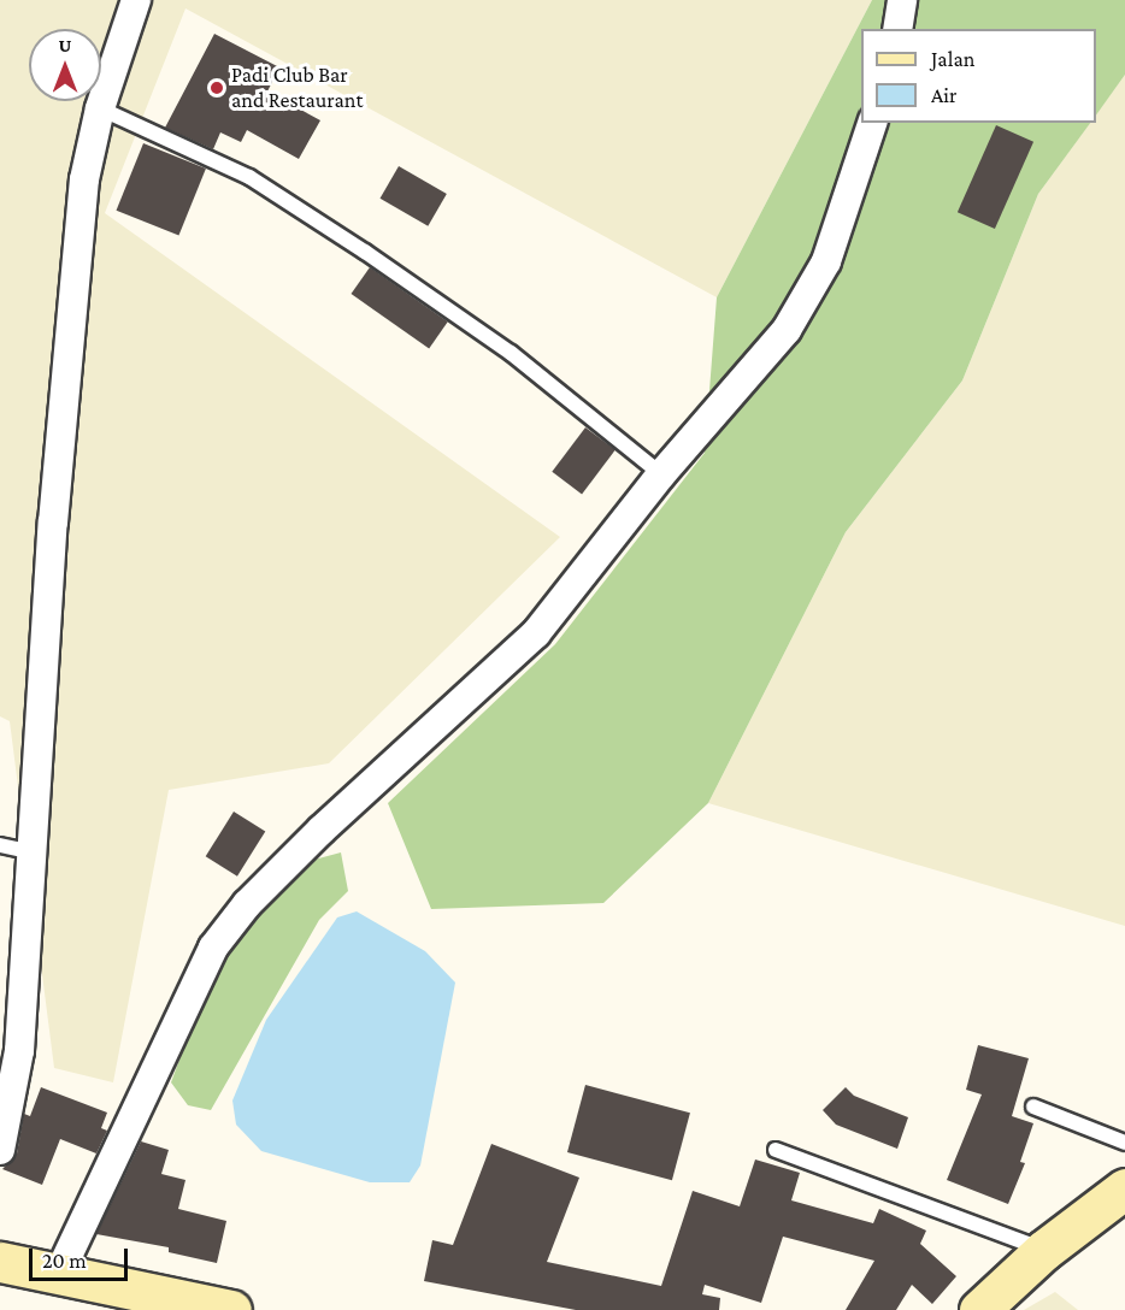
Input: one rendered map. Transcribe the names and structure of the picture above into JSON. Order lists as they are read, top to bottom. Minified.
{"places":["Padi Club Bar and Restaurant"],"legend":["Jalan","Air"],"scale_bar":"20 m","north":"top"}
